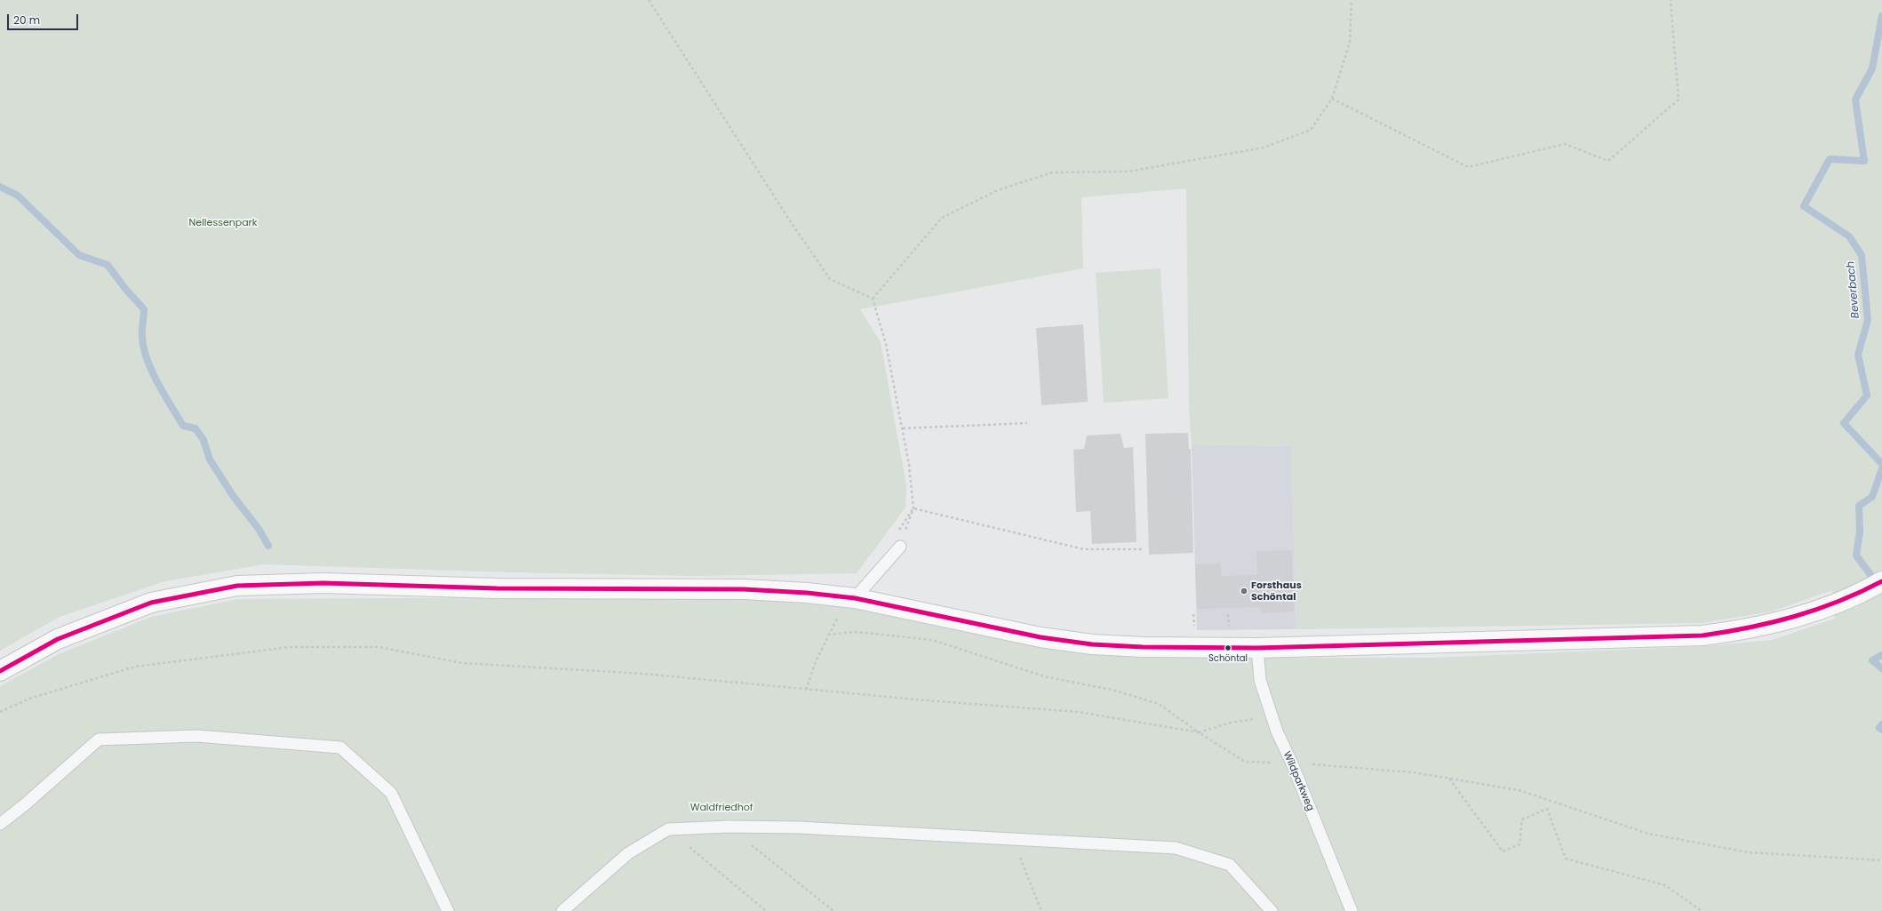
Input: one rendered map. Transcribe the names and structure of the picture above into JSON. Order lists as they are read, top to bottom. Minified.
{"streets":{"lane":["Wildparkweg"]},"water":["Beverbach"],"parks":["Nellessenpark","Waldfriedhof"],"places":["Forsthaus Schöntal","Schöntal"],"scale_bar":"20 m"}
